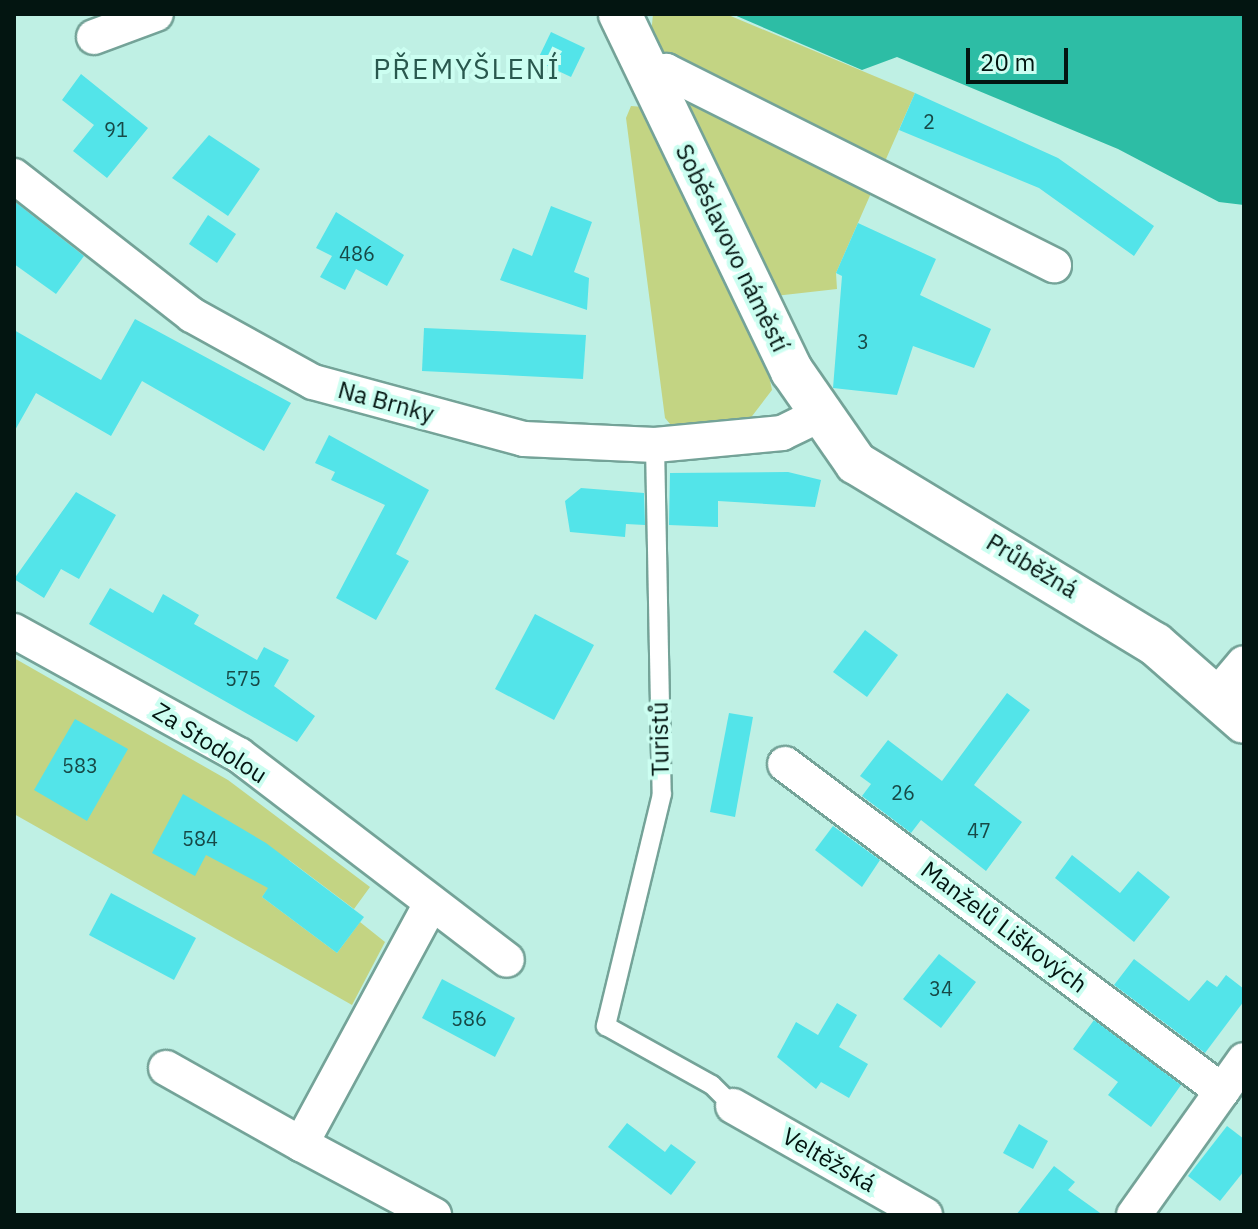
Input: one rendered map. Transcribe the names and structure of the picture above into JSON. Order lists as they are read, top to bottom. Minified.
{"streets":{"street":["Soběslavovo náměstí","Na Brnky","Průběžná","Za Stodolou","Manželů Liškových","Veltěžská"],"lane":["Turistů"]},"crossings":[["Soběslavovo náměstí","Na Brnky"],["Soběslavovo náměstí","Průběžná"],["Na Brnky","Průběžná"],["Na Brnky","Turistů"],["Turistů","Veltěžská"]],"districts":["PŘEMYŠLENÍ"],"house_numbers":["2","91","486","3","575","583","26","47","584","34","586"],"scale_bar":"20 m"}
